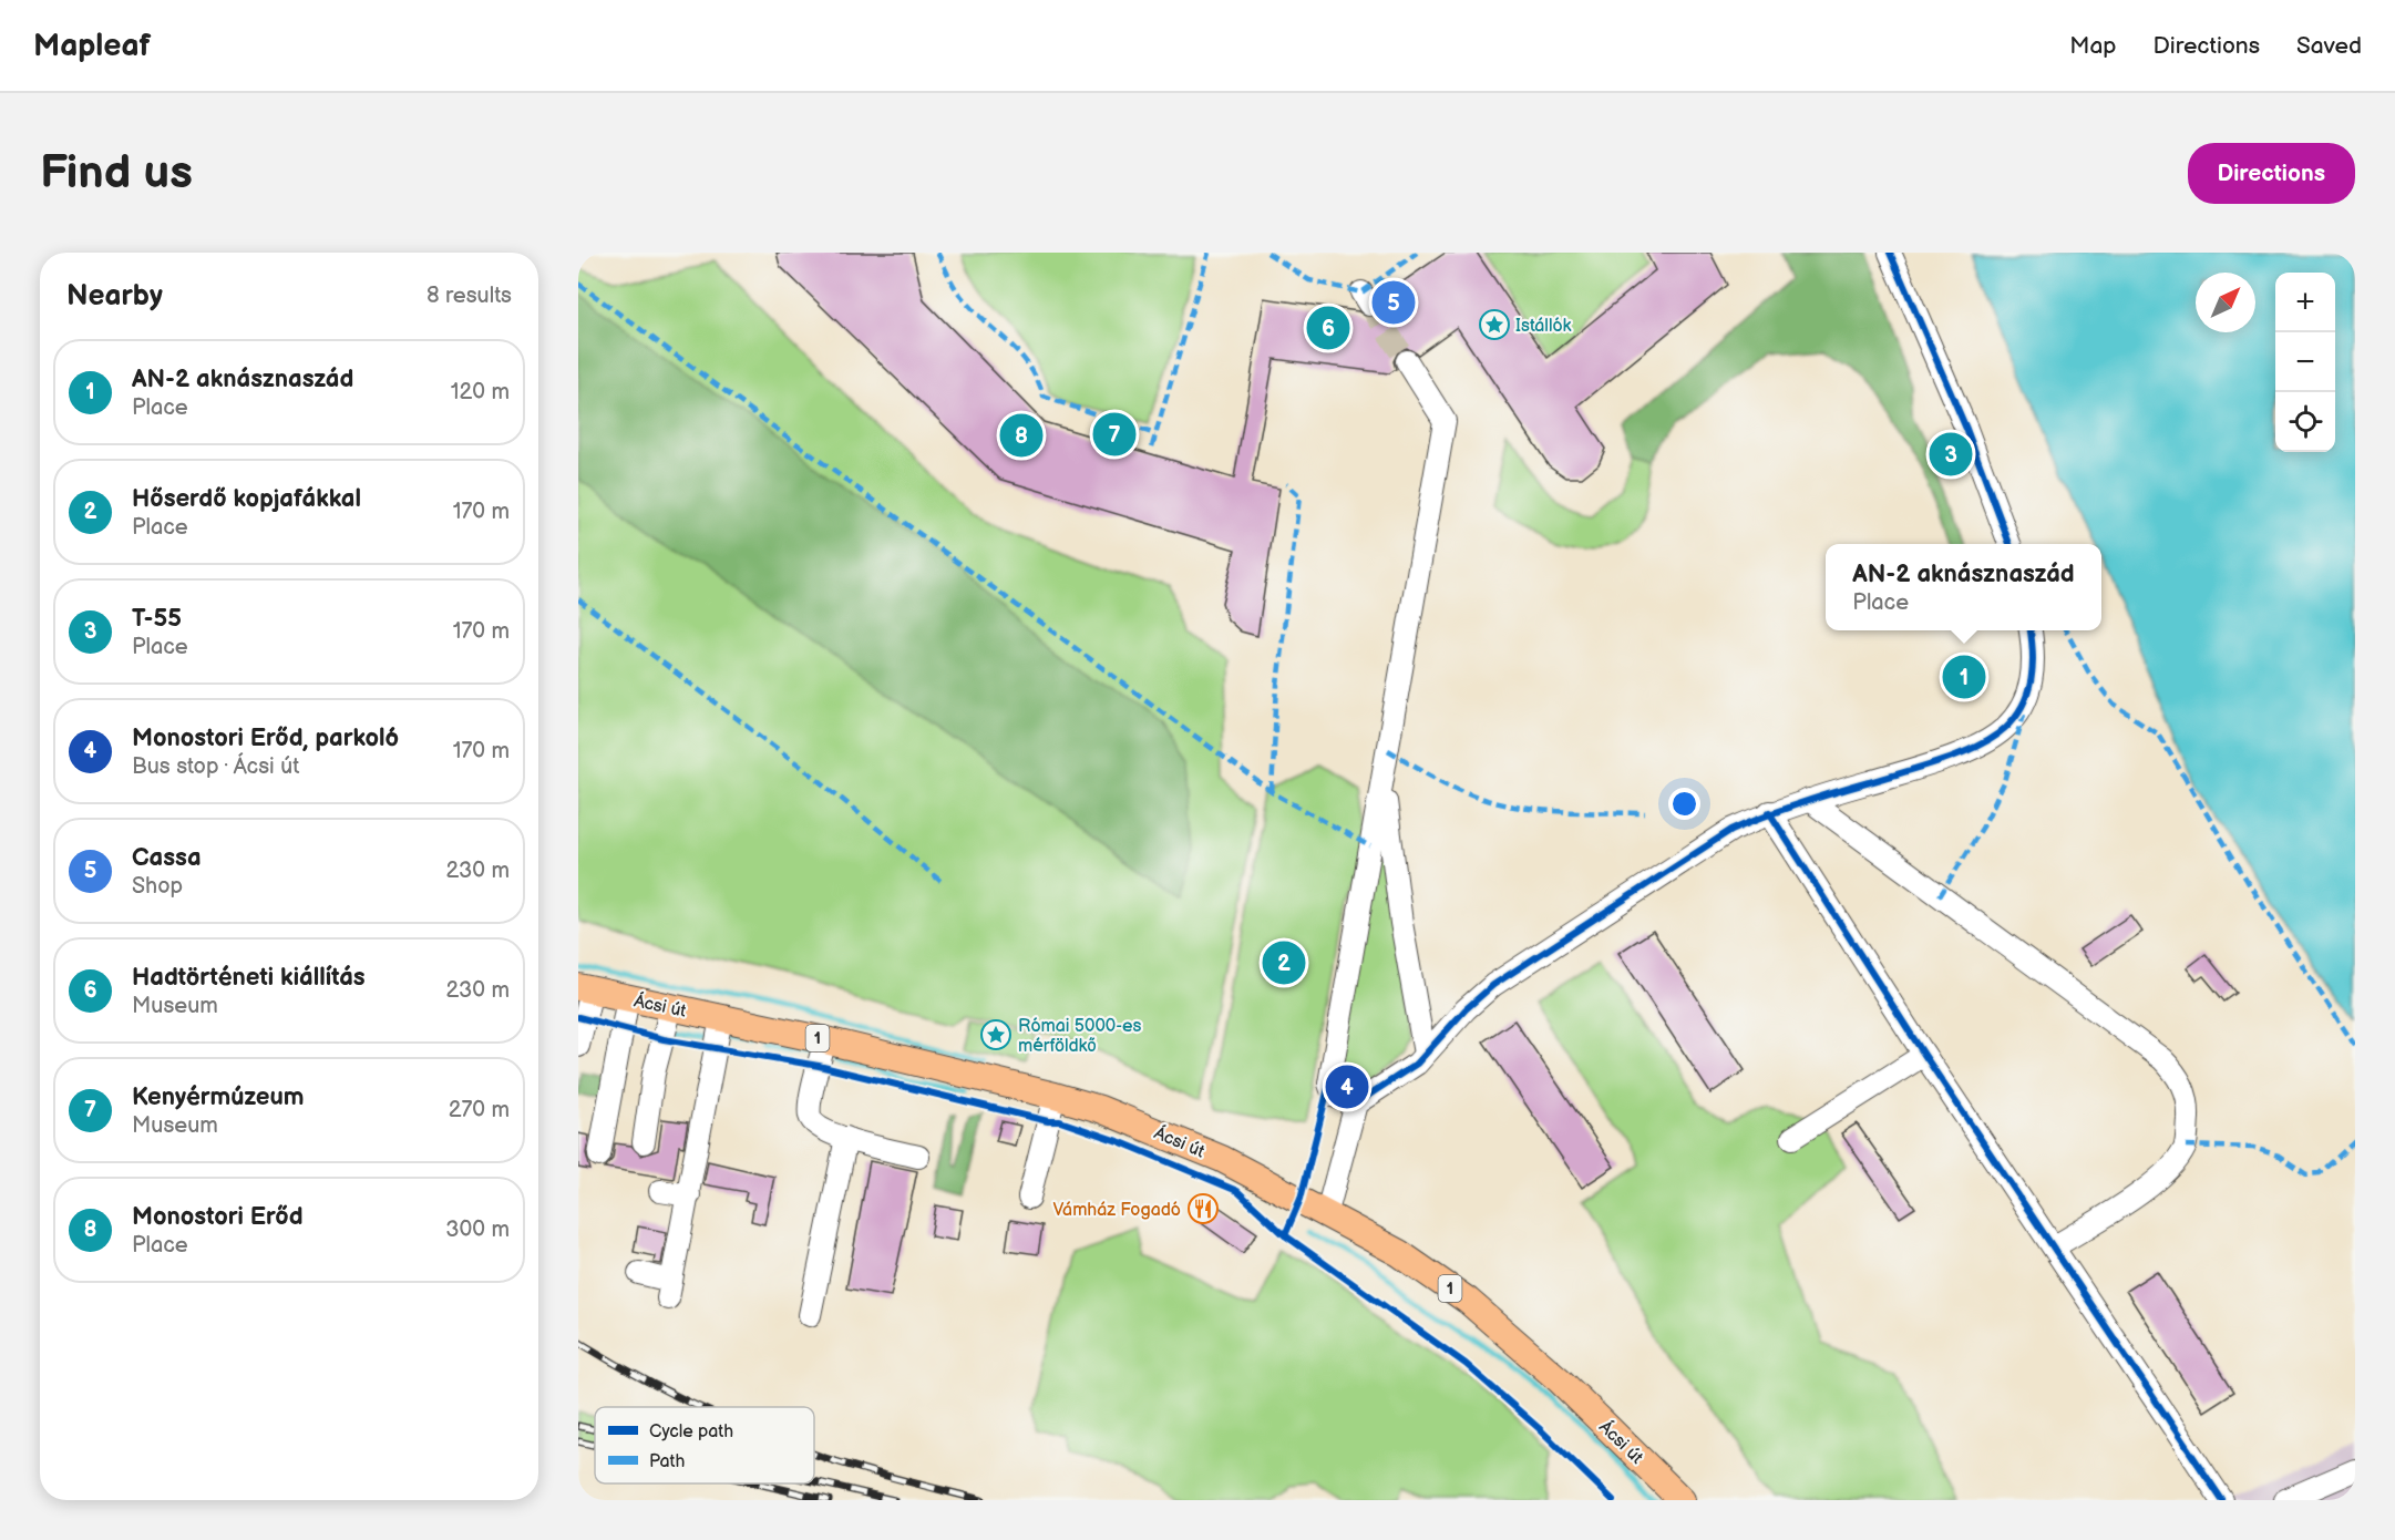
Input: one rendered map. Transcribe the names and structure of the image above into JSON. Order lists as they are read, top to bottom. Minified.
{"streets":{"main road":["Ácsi út","1"]},"places":{"place":["Istállók","Római 5000-es mérföldkő"],"restaurant":["Vámház Fogadó"]},"legend":["Cycle path","Path"],"north":"top right","page":{"header":"Mapleaf","nav":["Map","Directions","Saved"],"buttons":"Directions","title":"Find us","heading":["Nearby","8 results"],"map_buttons":["+","−"],"pins":["5","6","7","8","3","1","2","4"],"list":[{"mark":"1","name":"AN-2 aknásznaszád","note":"Place","value":"120 m"},{"mark":"2","name":"Hőserdő kopjafákkal","note":"Place","value":"170 m"},{"mark":"3","name":"T-55","note":"Place","value":"170 m"},{"mark":"4","name":"Monostori Erőd, parkoló","note":"Bus stop · Ácsi út","value":"170 m"},{"mark":"5","name":"Cassa","note":"Shop","value":"230 m"},{"mark":"6","name":"Hadtörténeti kiállítás","note":"Museum","value":"230 m"},{"mark":"7","name":"Kenyérmúzeum","note":"Museum","value":"270 m"},{"mark":"8","name":"Monostori Erőd","note":"Place","value":"300 m"}],"popup":["AN-2 aknásznaszád","Place"]}}
